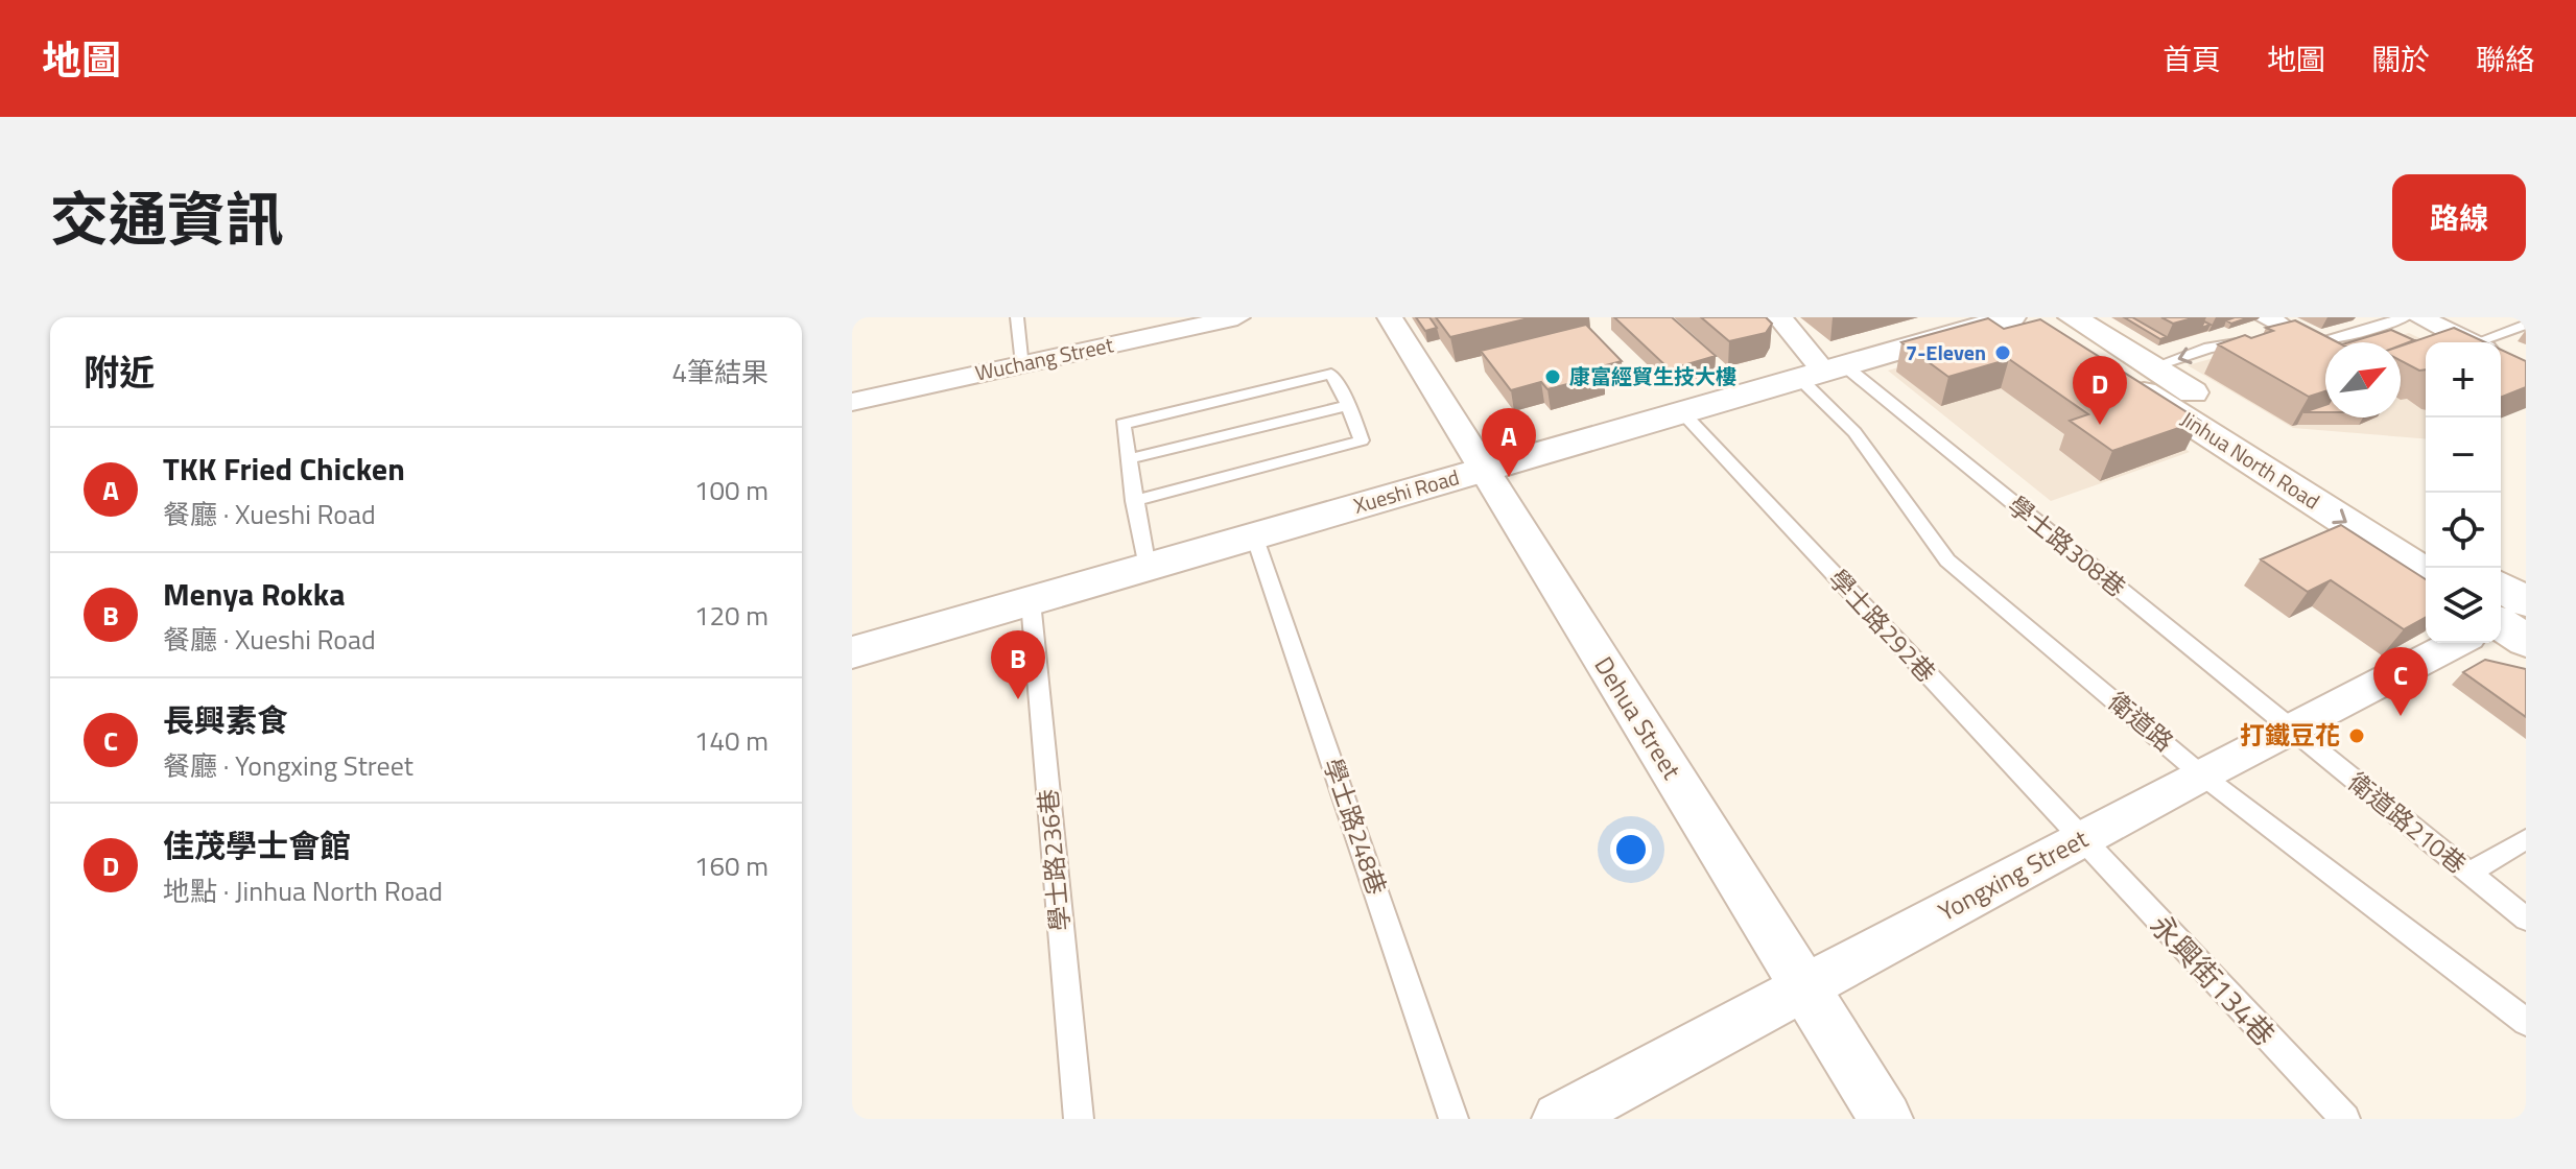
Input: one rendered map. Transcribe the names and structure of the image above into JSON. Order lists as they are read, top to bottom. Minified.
{"streets":{"street":["Wuchang Street","Jinhua North Road","Xueshi Road","Dehua Street","衛道路","Yongxing Street"],"lane":["學士路308巷","學士路292巷","衛道路210巷","學士路248巷","學士路236巷","永興街134巷"]},"crossings":[["Xueshi Road","學士路308巷"],["Xueshi Road","學士路292巷"],["Xueshi Road","Dehua Street"],["Xueshi Road","衛道路"],["Xueshi Road","學士路248巷"],["Xueshi Road","學士路236巷"],["學士路308巷","衛道路"],["學士路308巷","衛道路210巷"],["學士路308巷","Yongxing Street"],["學士路292巷","Yongxing Street"],["學士路292巷","永興街134巷"],["Dehua Street","Yongxing Street"],["衛道路","Yongxing Street"],["衛道路210巷","Yongxing Street"],["Yongxing Street","永興街134巷"]],"places":["7-Eleven","康富經貿生技大樓","打鐵豆花"],"north":"top right","page":{"header":"地圖","nav":["首頁","地圖","關於","聯絡"],"title":"交通資訊","buttons":"路線","heading":["附近","4筆結果"],"map_buttons":["+","−"],"pins":["D","A","B","C"],"list":[{"mark":"A","name":"TKK Fried Chicken","note":"餐廳 · Xueshi Road","value":"100 m"},{"mark":"B","name":"Menya Rokka","note":"餐廳 · Xueshi Road","value":"120 m"},{"mark":"C","name":"長興素食","note":"餐廳 · Yongxing Street","value":"140 m"},{"mark":"D","name":"佳茂學士會館","note":"地點 · Jinhua North Road","value":"160 m"}]}}
